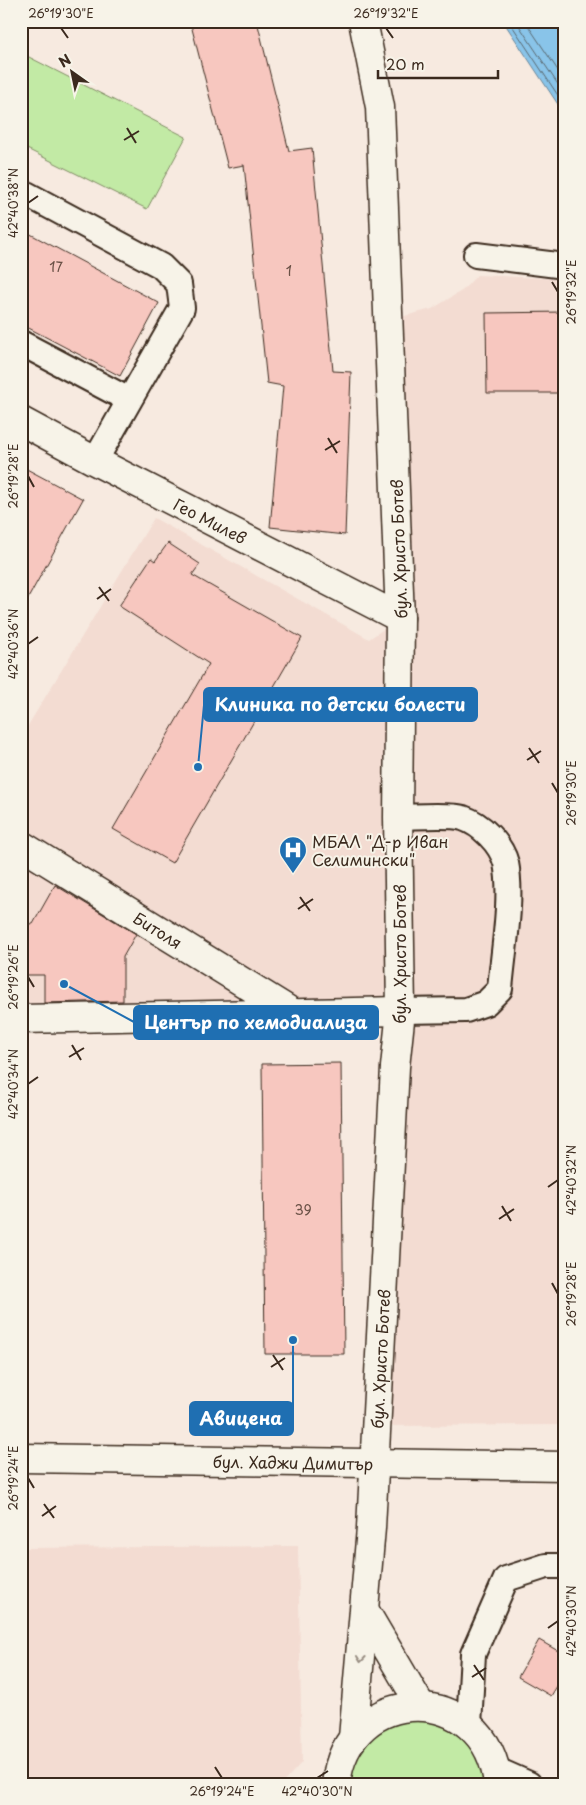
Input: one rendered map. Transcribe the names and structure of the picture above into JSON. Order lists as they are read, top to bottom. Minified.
{"streets":{"street":["Гео Милев","бул. Христо Ботев","Битоля","бул. Хаджи Димитър"]},"crossings":[["Гео Милев","бул. Христо Ботев"],["бул. Христо Ботев","бул. Хаджи Димитър"]],"places":{"other":["Клиника по детски болести","Център по хемодиализа","Авицена"],"hospital":["МБАЛ \"Д-р Иван Селимински\""]},"house_numbers":["17","1","39"],"scale_bar":"20 m","north":"top left","coordinates":["26°19'30\"E","26°19'32\"E","42°40'38\"N","26°19'28\"E","42°40'36\"N","26°19'26\"E","42°40'34\"N","42°40'32\"N","26°19'24\"E","42°40'30\"N"]}
